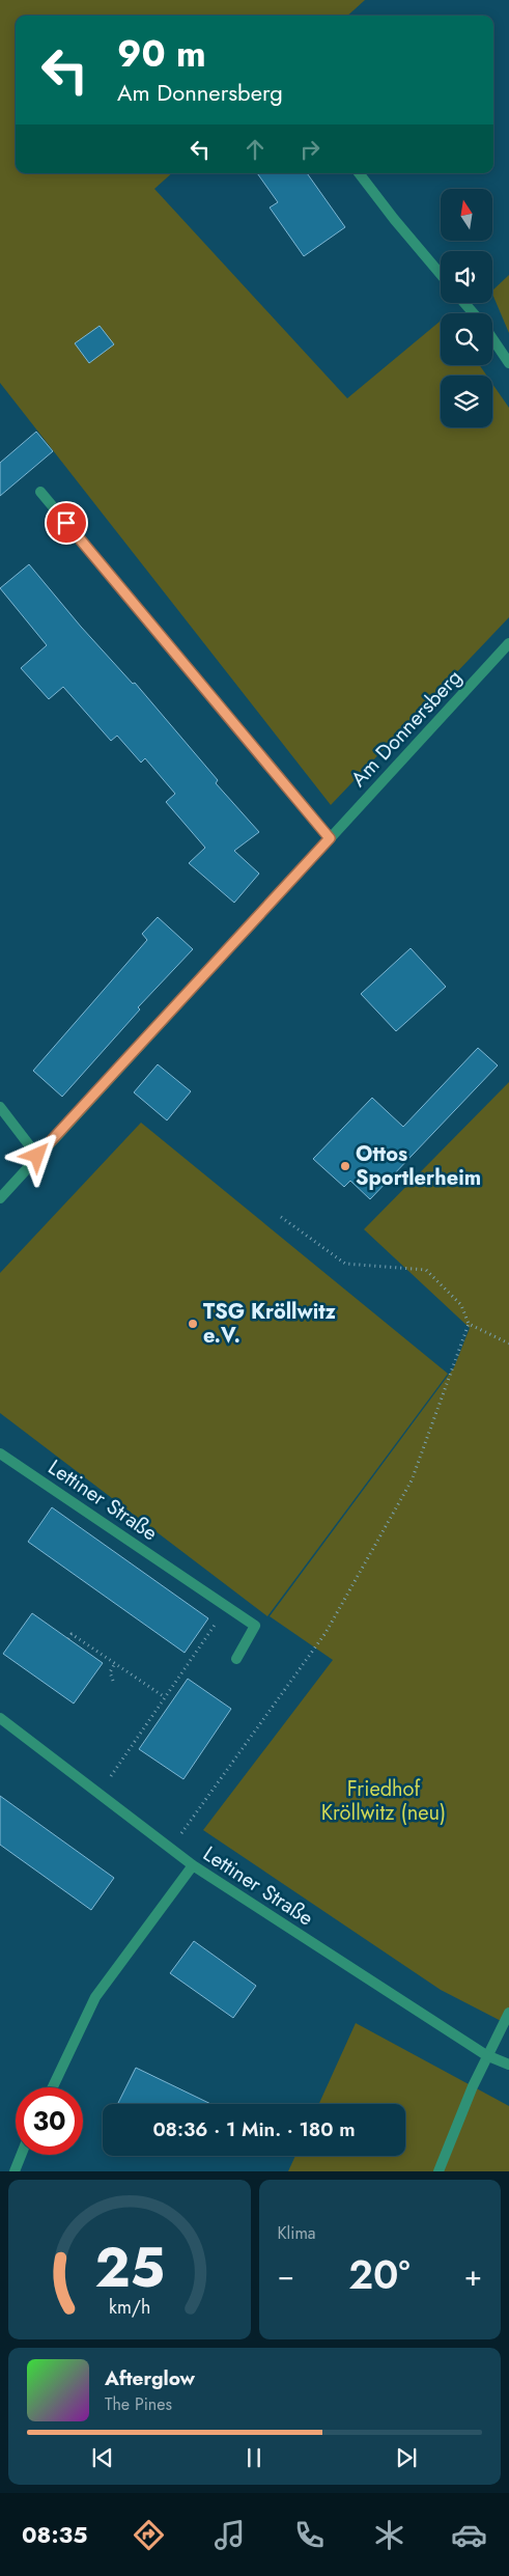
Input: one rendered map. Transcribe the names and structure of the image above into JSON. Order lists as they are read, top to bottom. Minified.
{"streets":{"street":["Am Donnersberg","Lettiner Straße"]},"parks":["Friedhof Kröllwitz (neu)"],"places":["Ottos Sportlerheim","TSG Kröllwitz e.V."],"north":"top","page":{"turn":["90 m","Am Donnersberg"],"limit":"30","trip":"08:36 · 1 Min. · 180 m","tile":"Klima","heat":["−","20°","+"],"song":["Afterglow","The Pines"],"tabs":"08:35","gauge":["25","km/h"]}}
